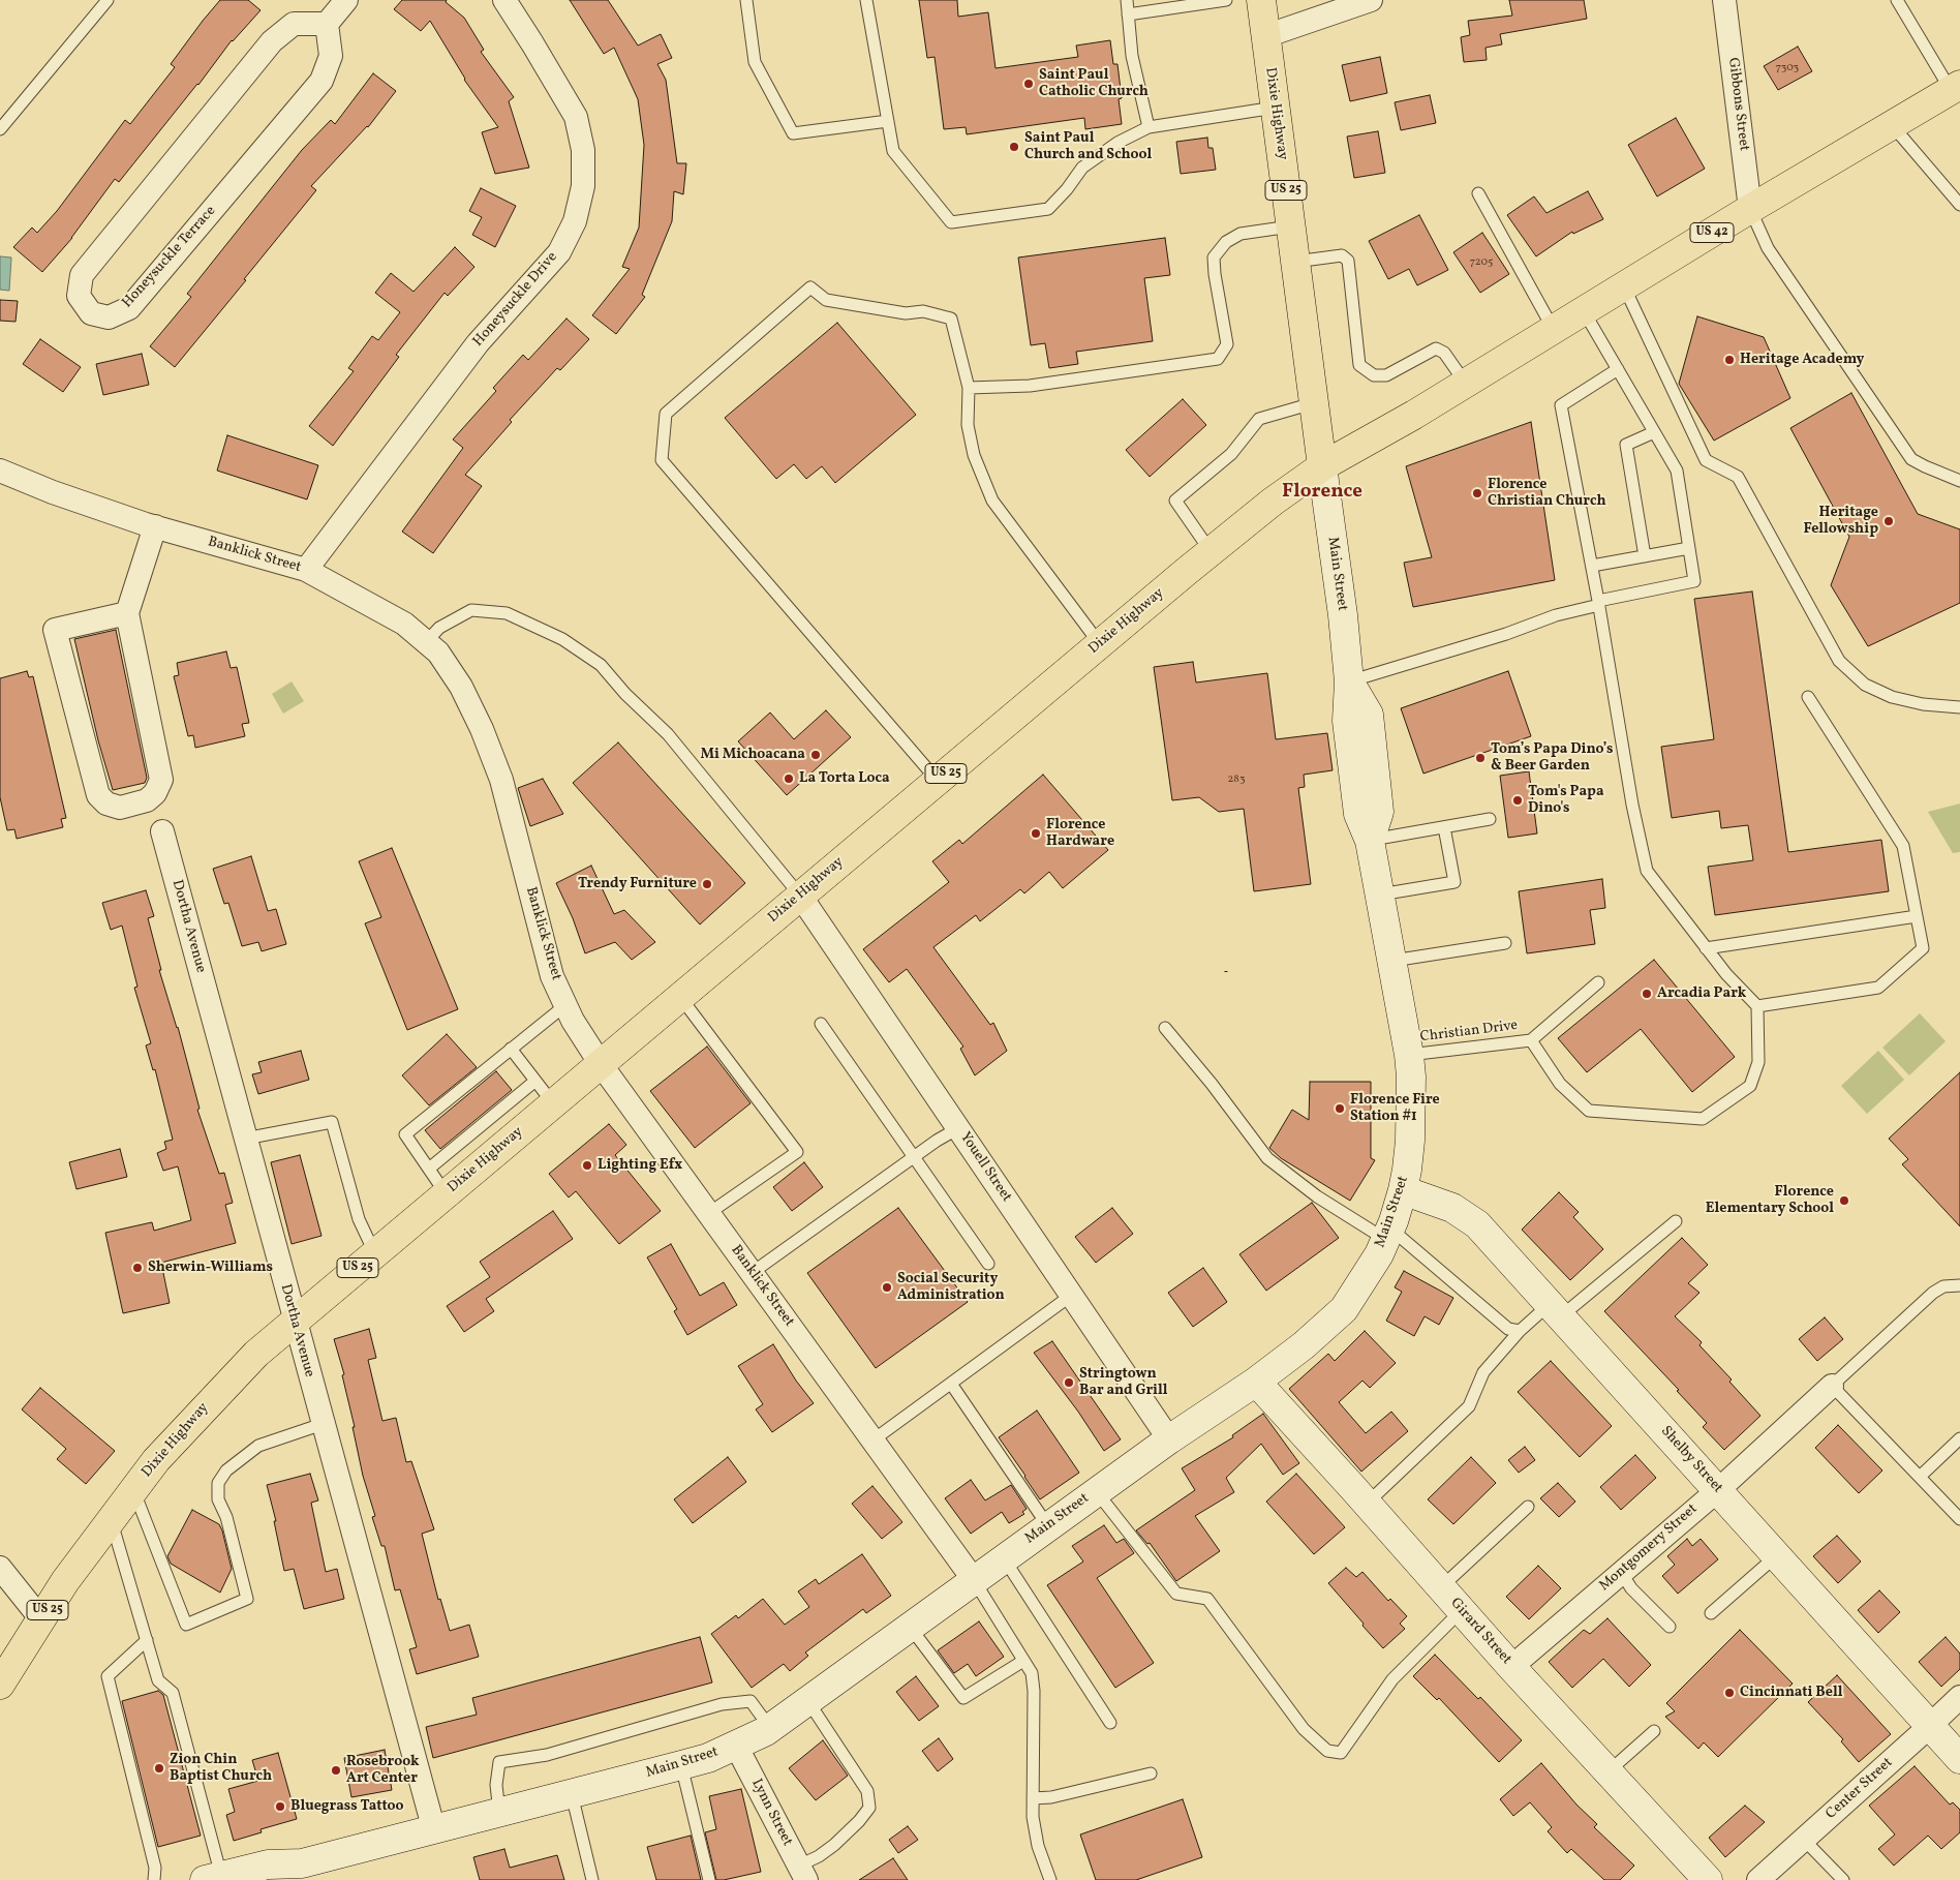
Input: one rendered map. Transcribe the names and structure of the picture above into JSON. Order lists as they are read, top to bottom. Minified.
{"streets":{"main road":["Dixie Highway","US 25","US 42"],"street":["Gibbons Street","Honeysuckle Terrace","Honeysuckle Drive","Banklick Street","Main Street","Dortha Avenue","Youell Street","Shelby Street","Montgomery Street","Girard Street","Center Street","Lynn Street"],"lane":["Christian Drive"]},"crossings":[["Gibbons Street","US 42"],["Dixie Highway","US 42"],["Dixie Highway","Banklick Street"],["Dixie Highway","Main Street"],["Dixie Highway","Dortha Avenue"],["Dixie Highway","Youell Street"],["US 42","Main Street"],["Honeysuckle Drive","Banklick Street"],["Banklick Street","Main Street"],["Main Street","Dortha Avenue"],["Main Street","Christian Drive"],["Main Street","Youell Street"],["Main Street","Shelby Street"],["Main Street","Girard Street"],["Main Street","Lynn Street"],["Shelby Street","Montgomery Street"],["Shelby Street","Center Street"],["Montgomery Street","Girard Street"]],"districts":["Florence"],"places":["Saint Paul Catholic Church","Saint Paul Church and School","Heritage Academy","Florence Christian Church","Heritage Fellowship","Mi Michoacana","Tom’s Papa Dino’s & Beer Garden","La Torta Loca","Tom's Papa Dino's","Florence Hardware","Trendy Furniture","Arcadia Park","Florence Fire Station #1","Lighting Efx","Florence Elementary School","Sherwin-Williams","Social Security Administration","Stringtown Bar and Grill","Cincinnati Bell","Zion Chin Baptist Church","Rosebrook Art Center","Bluegrass Tattoo"],"house_numbers":["7303","7205","283"]}
